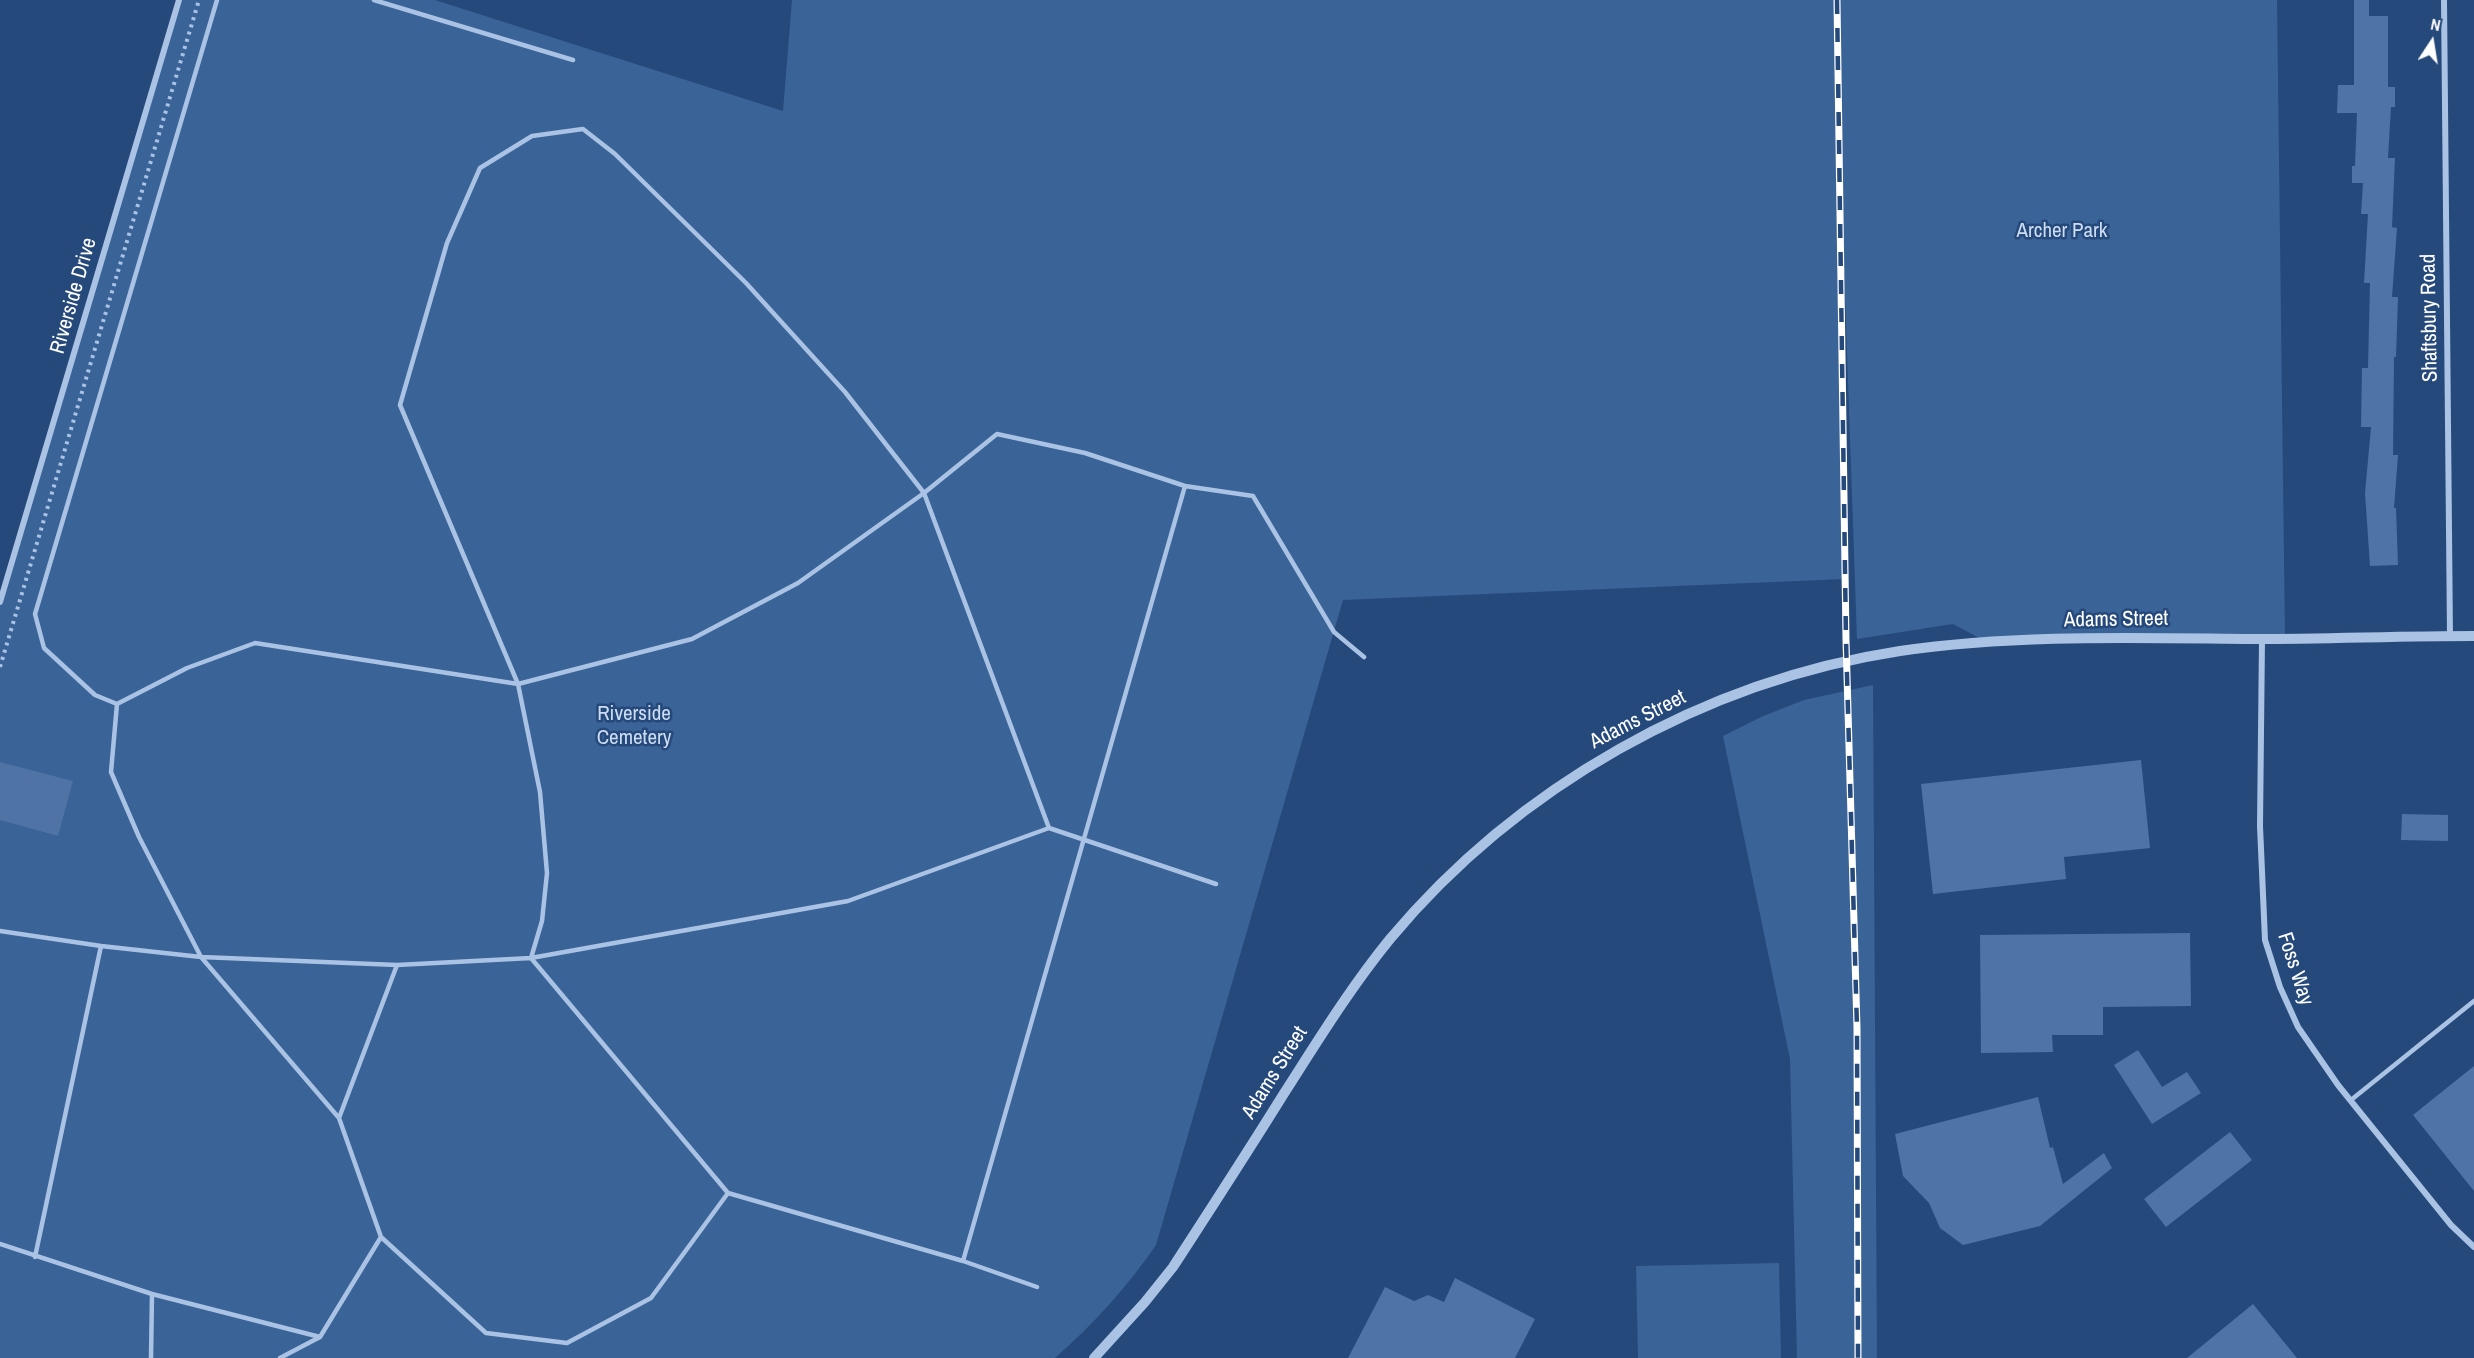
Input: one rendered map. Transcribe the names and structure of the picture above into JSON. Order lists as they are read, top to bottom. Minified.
{"streets":{"street":["Riverside Drive","Shaftsbury Road","Adams Street","Foss Way"]},"crossings":[["Shaftsbury Road","Adams Street"],["Adams Street","Foss Way"]],"parks":["Archer Park","Riverside Cemetery"],"north":"top"}
